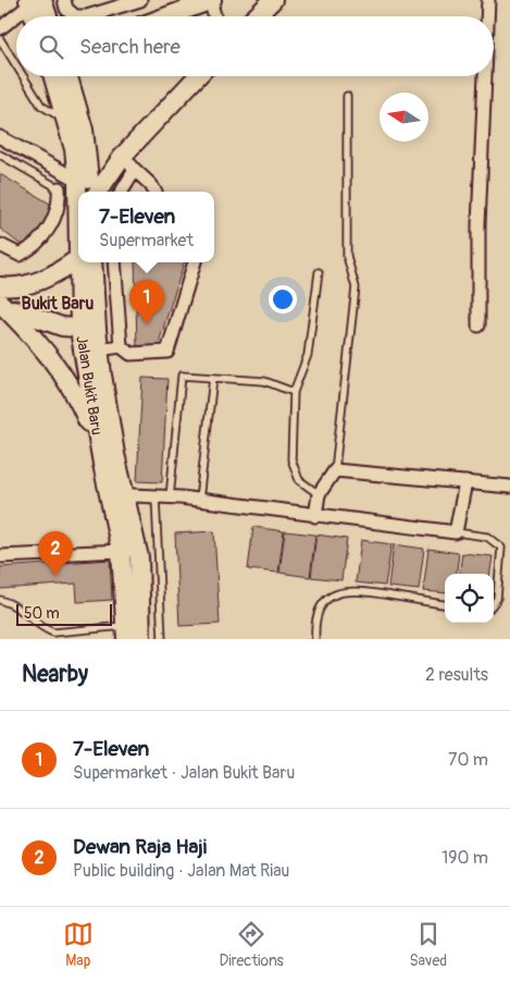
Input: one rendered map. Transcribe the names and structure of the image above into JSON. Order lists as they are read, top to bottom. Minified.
{"streets":{"main road":["Jalan Bukit Baru"]},"districts":["Bukit Baru"],"scale_bar":"50 m","north":"left","page":{"search":"Search here","popup":["7-Eleven","Supermarket"],"pins":["1","2"],"scale":"50 m","heading":["Nearby","2 results"],"list":[{"mark":"1","name":"7-Eleven","note":"Supermarket · Jalan Bukit Baru","value":"70 m"},{"mark":"2","name":"Dewan Raja Haji","note":"Public building · Jalan Mat Riau","value":"190 m"}],"nav":["Map","Directions","Saved"]}}
